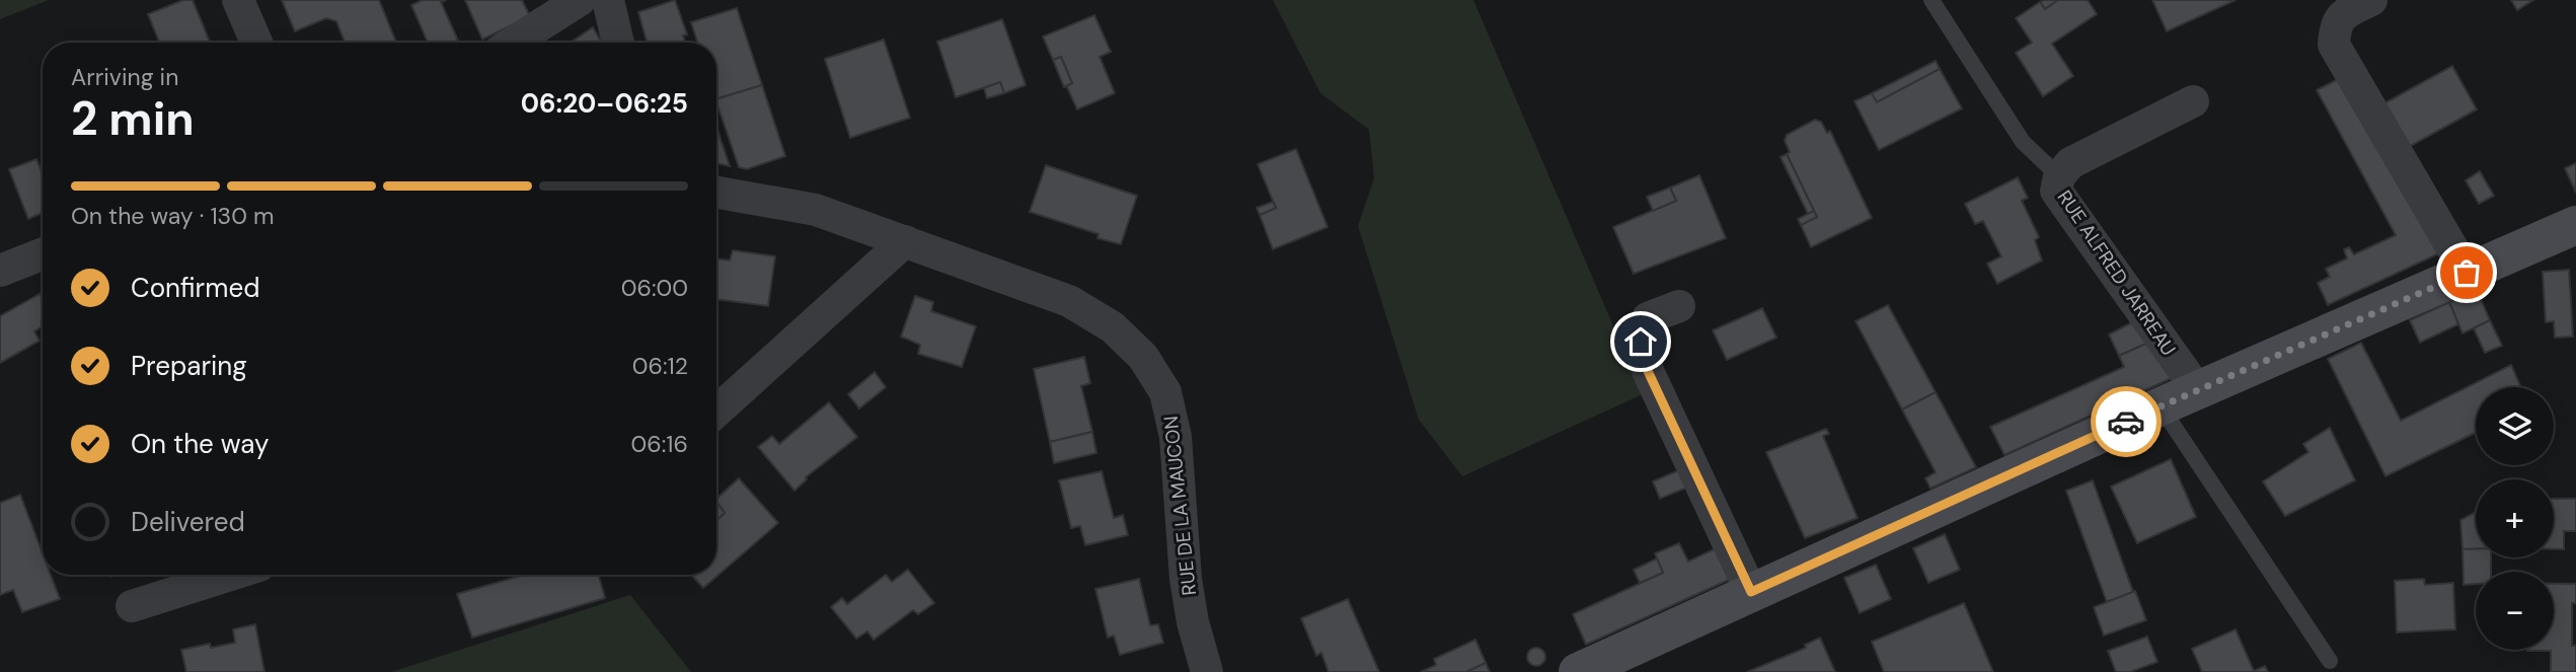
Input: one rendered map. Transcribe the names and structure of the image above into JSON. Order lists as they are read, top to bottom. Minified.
{"streets":{"street":["RUE ALFRED JARREAU","RUE DE LA MAUCON"]},"page":{"heading":["2 min","Arriving in","06:20–06:25"],"bar":"On the way · 130 m","list":[["Confirmed","06:00"],["Preparing","06:12"],["On the way","06:16"],"Delivered"],"map_buttons":["+","−"]}}
